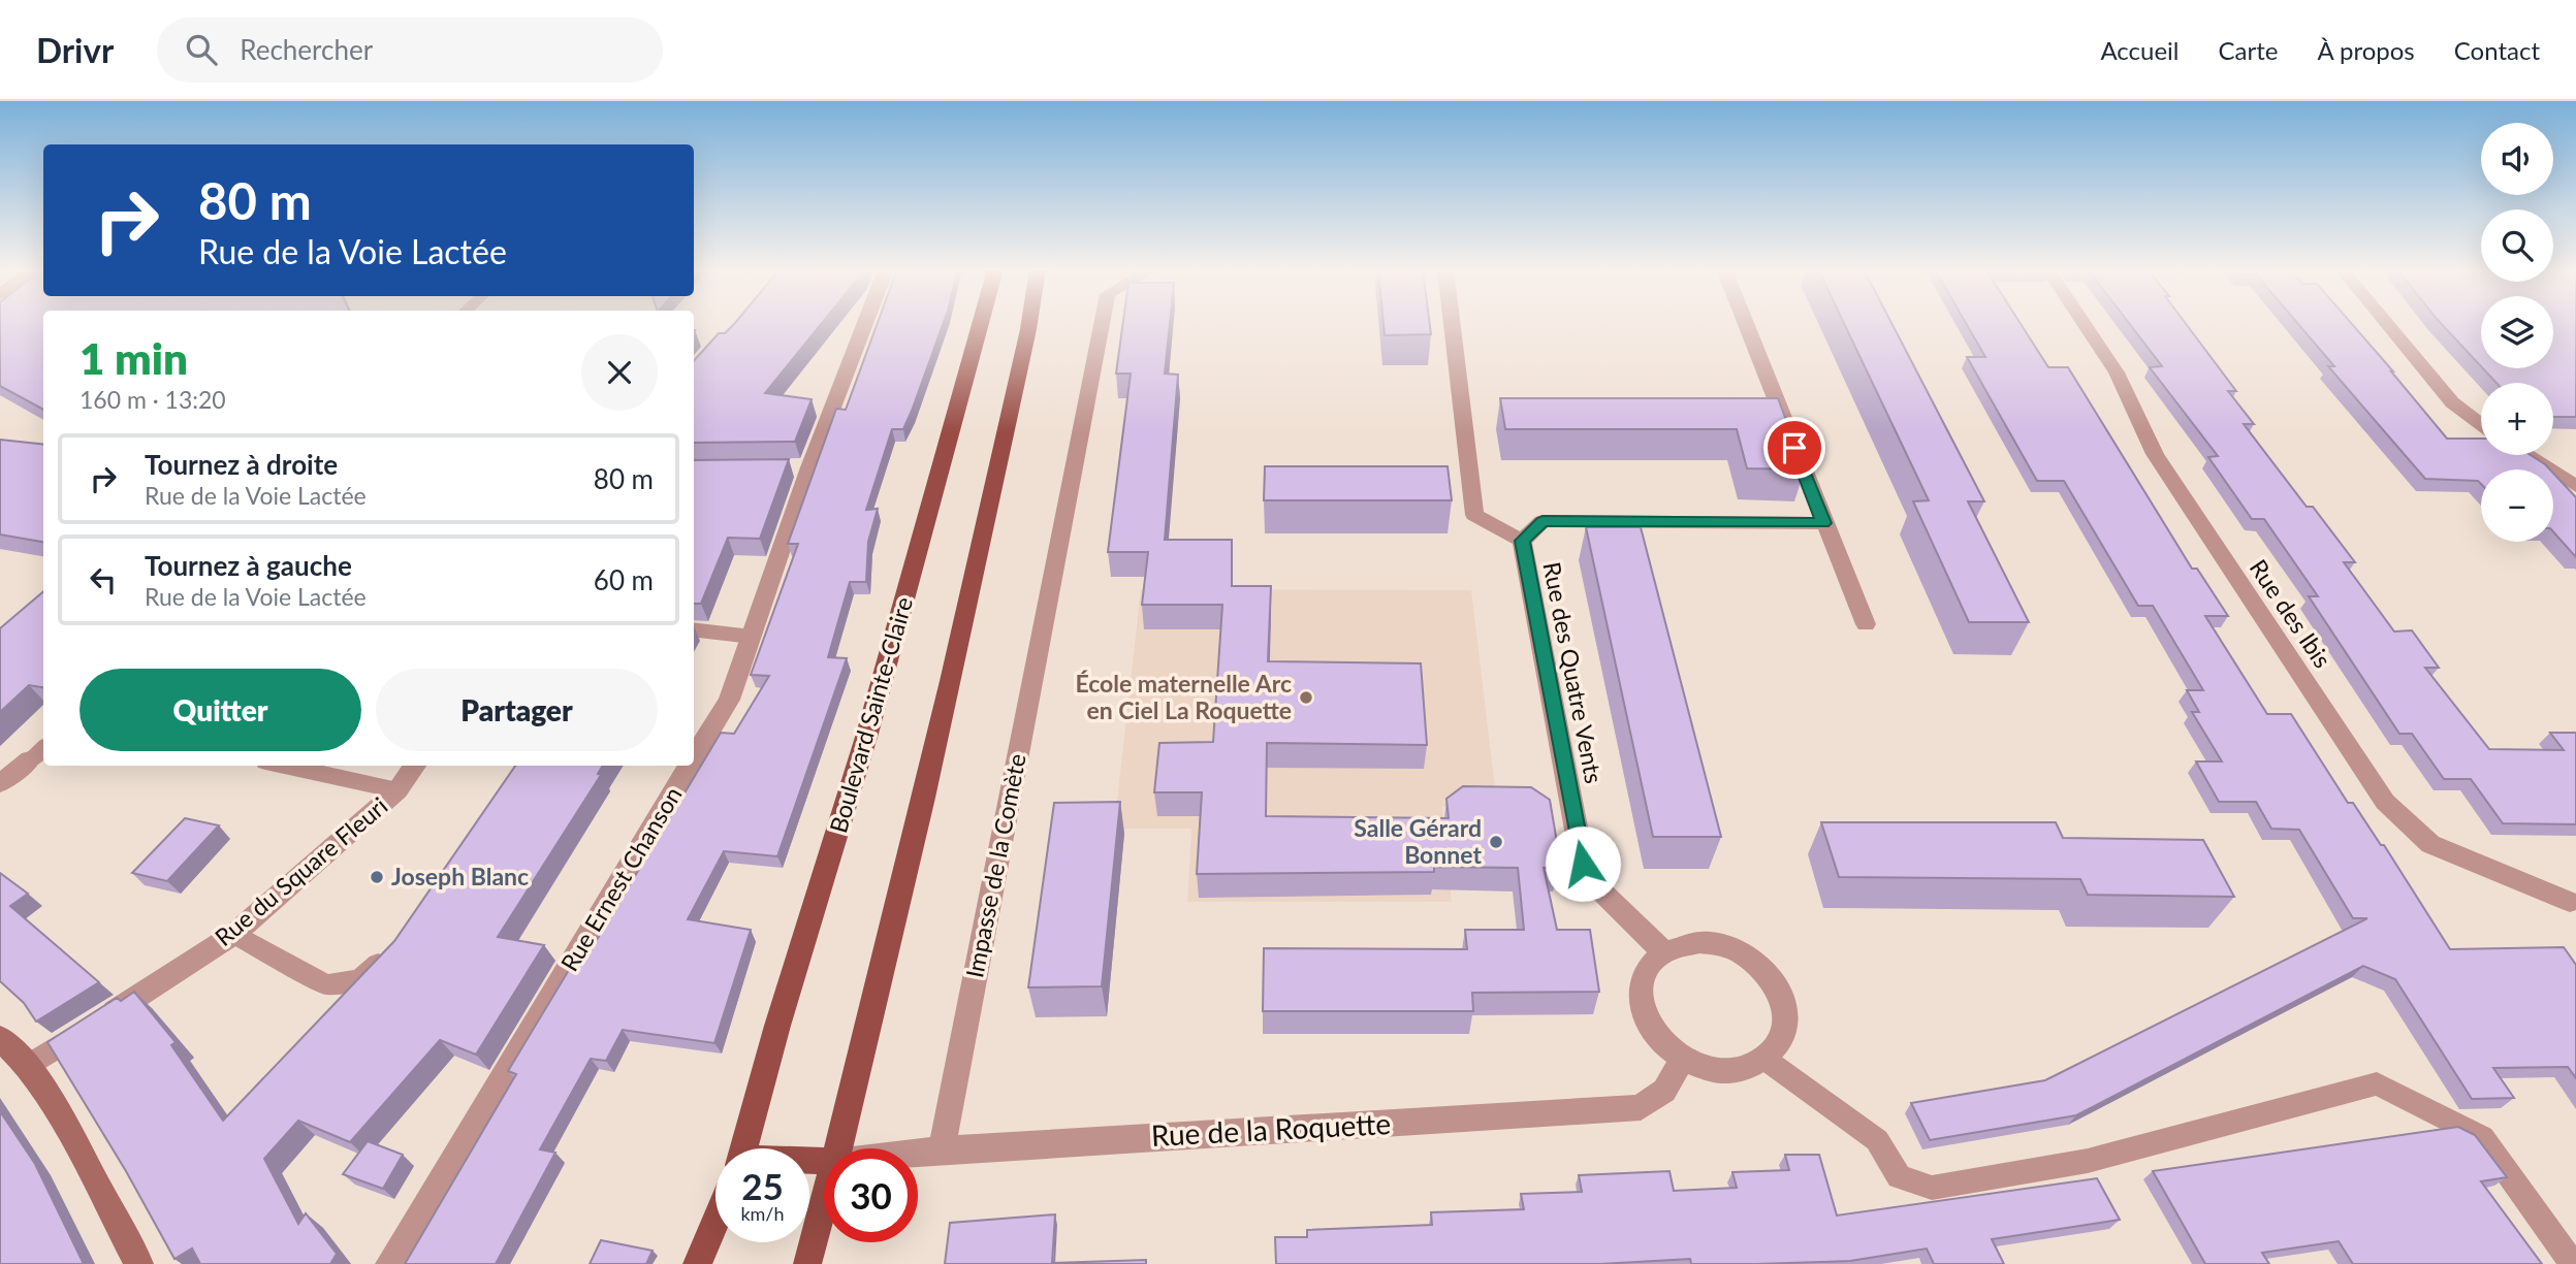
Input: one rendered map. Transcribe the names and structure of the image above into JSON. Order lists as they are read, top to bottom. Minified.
{"streets":{"main road":["Boulevard Sainte-Claire"],"street":["Rue des Ibis","Rue des Quatre Vents","Impasse de la Comète","Rue du Square Fleuri","Rue Ernest Chanson","Rue de la Roquette"]},"crossings":[["Rue des Quatre Vents","Rue de la Roquette"],["Impasse de la Comète","Rue de la Roquette"]],"places":["École maternelle Arc en Ciel La Roquette","Salle Gérard Bonnet","Joseph Blanc"],"page":{"header":"Drivr","search":"Rechercher","nav":["Accueil","Carte","À propos","Contact"],"map_buttons":["+","−"],"turn":["80 m","Rue de la Voie Lactée"],"heading":["1 min","160 m · 13:20"],"list":[{"name":"Tournez à droite","note":"Rue de la Voie Lactée","value":"80 m"},{"name":"Tournez à gauche","note":"Rue de la Voie Lactée","value":"60 m"}],"buttons":["Quitter","Partager"],"speed":"25 km/h","limit":"30"}}
